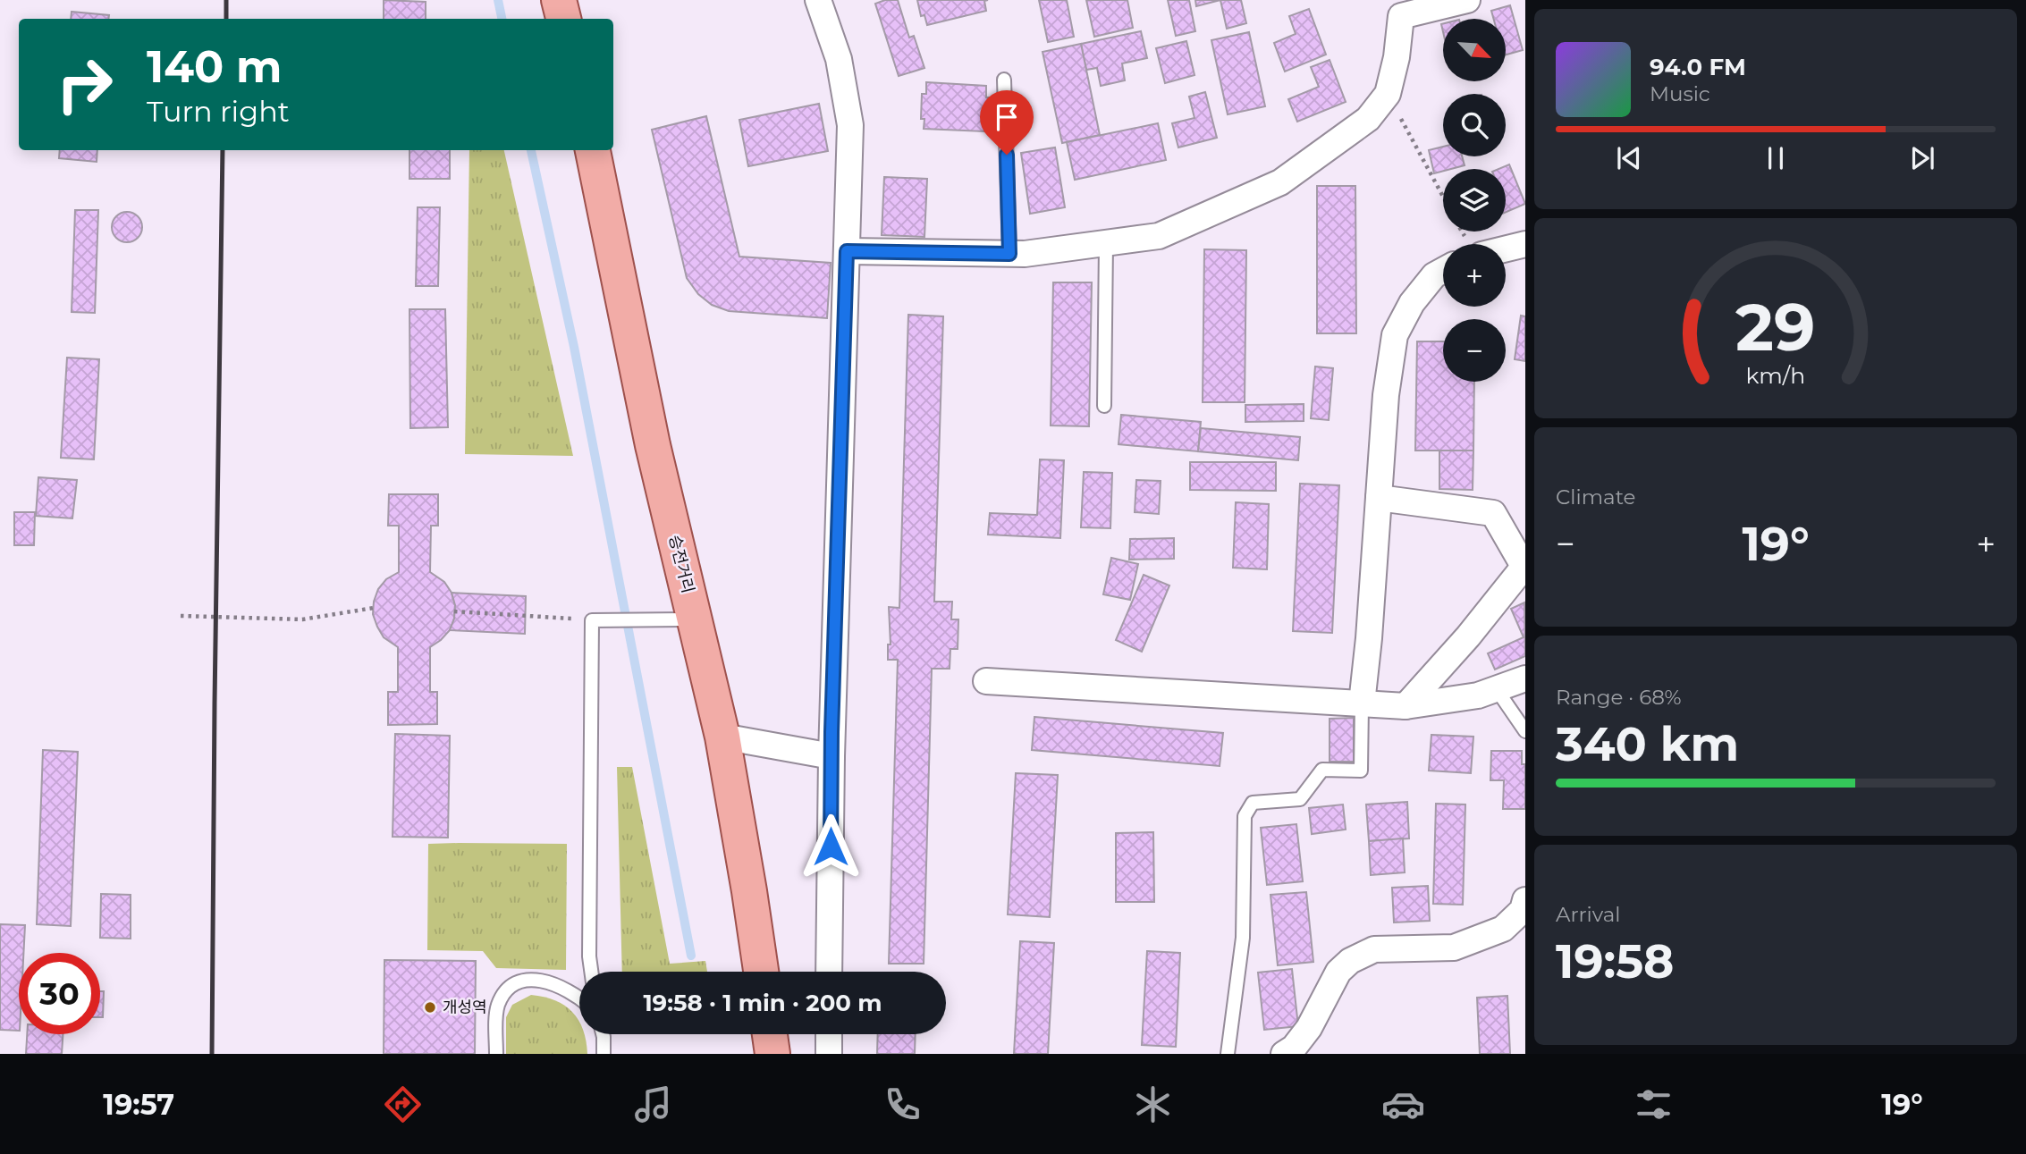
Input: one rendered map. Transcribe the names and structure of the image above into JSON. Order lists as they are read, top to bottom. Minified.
{"streets":{"main road":["승전거리"]},"places":["개성역"],"north":"bottom right","page":{"map_buttons":["+","−"],"turn":["140 m","Turn right"],"song":["94.0 FM","Music"],"tile":["Climate",["Range · 68%","340 km"],["Arrival","19:58"]],"heat":["−","19°","+"],"limit":"30","trip":"19:58 · 1 min · 200 m","tabs":["19:57","19°"],"gauge":["29","km/h"]}}
